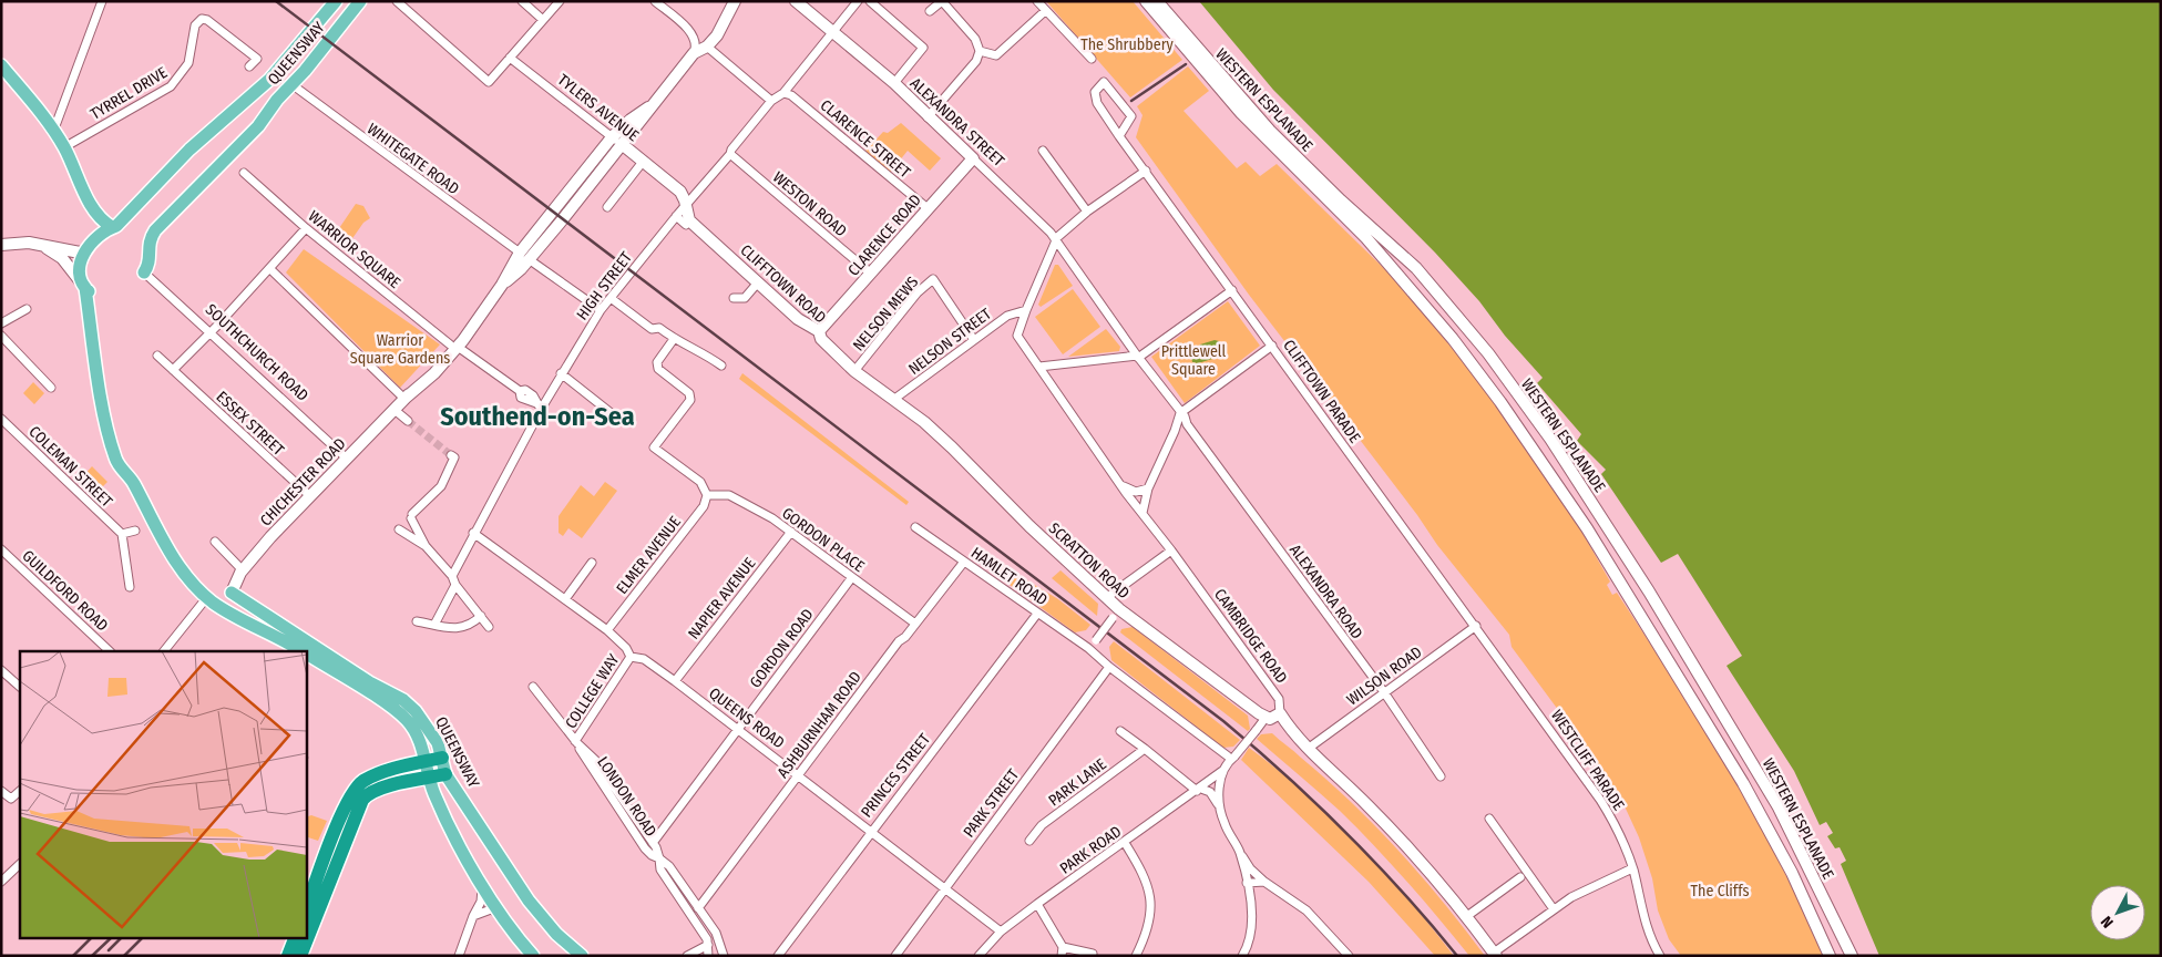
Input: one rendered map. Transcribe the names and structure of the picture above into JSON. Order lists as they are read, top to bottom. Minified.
{"streets":{"main road":["QUEENSWAY"],"street":["TYRREL DRIVE","WESTERN ESPLANADE","TYLERS AVENUE","ALEXANDRA STREET","CLARENCE STREET","WHITEGATE ROAD","WESTON ROAD","CLARENCE ROAD","WARRIOR SQUARE","CLIFFTOWN ROAD","HIGH STREET","NELSON MEWS","NELSON STREET","SOUTHCHURCH ROAD","CLIFFTOWN PARADE","ESSEX STREET","COLEMAN STREET","CHICHESTER ROAD","GORDON PLACE","ELMER AVENUE","SCRATTON ROAD","HAMLET ROAD","GUILDFORD ROAD","ALEXANDRA ROAD","NAPIER AVENUE","CAMBRIDGE ROAD","GORDON ROAD","WILSON ROAD","COLLEGE WAY","QUEENS ROAD","ASHBURNHAM ROAD","WESTCLIFF PARADE","PRINCES STREET","PARK LANE","LONDON ROAD","PARK STREET","PARK ROAD"]},"crossings":[["QUEENSWAY","WHITEGATE ROAD"],["QUEENSWAY","SOUTHCHURCH ROAD"],["QUEENSWAY","CHICHESTER ROAD"],["TYLERS AVENUE","CLIFFTOWN ROAD"],["TYLERS AVENUE","HIGH STREET"],["TYLERS AVENUE","CHICHESTER ROAD"],["ALEXANDRA STREET","CLARENCE ROAD"],["ALEXANDRA STREET","HIGH STREET"],["ALEXANDRA STREET","ALEXANDRA ROAD"],["CLARENCE STREET","CLARENCE ROAD"],["CLARENCE STREET","HIGH STREET"],["WHITEGATE ROAD","HIGH STREET"],["WHITEGATE ROAD","CHICHESTER ROAD"],["WESTON ROAD","CLARENCE ROAD"],["WESTON ROAD","HIGH STREET"],["CLARENCE ROAD","CLIFFTOWN ROAD"],["WARRIOR SQUARE","HIGH STREET"],["WARRIOR SQUARE","CHICHESTER ROAD"],["CLIFFTOWN ROAD","HIGH STREET"],["CLIFFTOWN ROAD","NELSON MEWS"],["CLIFFTOWN ROAD","NELSON STREET"],["CLIFFTOWN ROAD","SCRATTON ROAD"],["HIGH STREET","QUEENS ROAD"],["NELSON MEWS","NELSON STREET"],["NELSON STREET","SCRATTON ROAD"],["NELSON STREET","CAMBRIDGE ROAD"],["SOUTHCHURCH ROAD","CHICHESTER ROAD"],["CLIFFTOWN PARADE","WILSON ROAD"],["CLIFFTOWN PARADE","WESTCLIFF PARADE"],["ESSEX STREET","CHICHESTER ROAD"],["GORDON PLACE","ELMER AVENUE"],["GORDON PLACE","NAPIER AVENUE"],["GORDON PLACE","GORDON ROAD"],["GORDON PLACE","ASHBURNHAM ROAD"],["ELMER AVENUE","QUEENS ROAD"],["SCRATTON ROAD","PARK ROAD"],["HAMLET ROAD","ASHBURNHAM ROAD"],["HAMLET ROAD","PRINCES STREET"],["HAMLET ROAD","PARK STREET"],["HAMLET ROAD","PARK ROAD"],["ALEXANDRA ROAD","WILSON ROAD"],["NAPIER AVENUE","QUEENS ROAD"],["CAMBRIDGE ROAD","WILSON ROAD"],["GORDON ROAD","QUEENS ROAD"],["GORDON ROAD","LONDON ROAD"],["WILSON ROAD","WESTCLIFF PARADE"],["COLLEGE WAY","QUEENS ROAD"],["COLLEGE WAY","LONDON ROAD"],["QUEENS ROAD","ASHBURNHAM ROAD"],["QUEENS ROAD","PRINCES STREET"],["QUEENS ROAD","PARK STREET"],["QUEENS ROAD","PARK ROAD"],["ASHBURNHAM ROAD","LONDON ROAD"]],"districts":["Southend-on-Sea"],"parks":["The Shrubbery","Warrior Square Gardens","Prittlewell Square","The Cliffs"],"north":"bottom left"}
